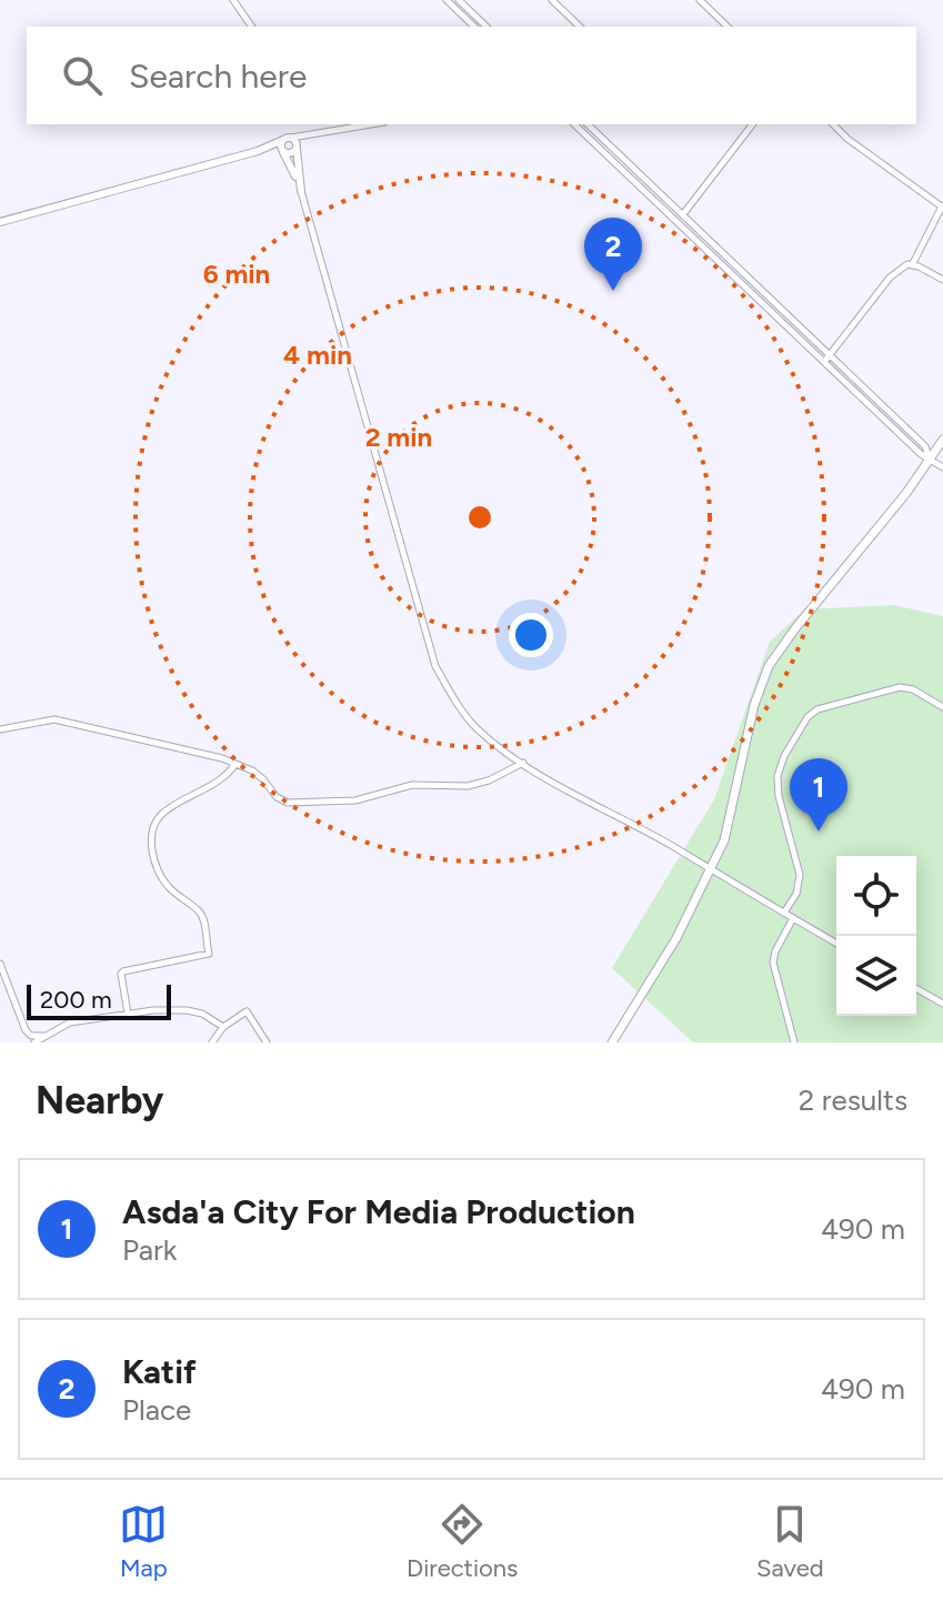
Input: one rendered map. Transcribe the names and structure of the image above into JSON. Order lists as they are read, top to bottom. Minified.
{"scale_bar":"200 m","page":{"search":"Search here","pins":["2","1"],"scale":"200 m","heading":["Nearby","2 results"],"list":[{"mark":"1","name":"Asda'a City For Media Production","note":"Park","value":"490 m"},{"mark":"2","name":"Katif","note":"Place","value":"490 m"}],"nav":["Map","Directions","Saved"]},"rings":["6 min","4 min","2 min"]}
